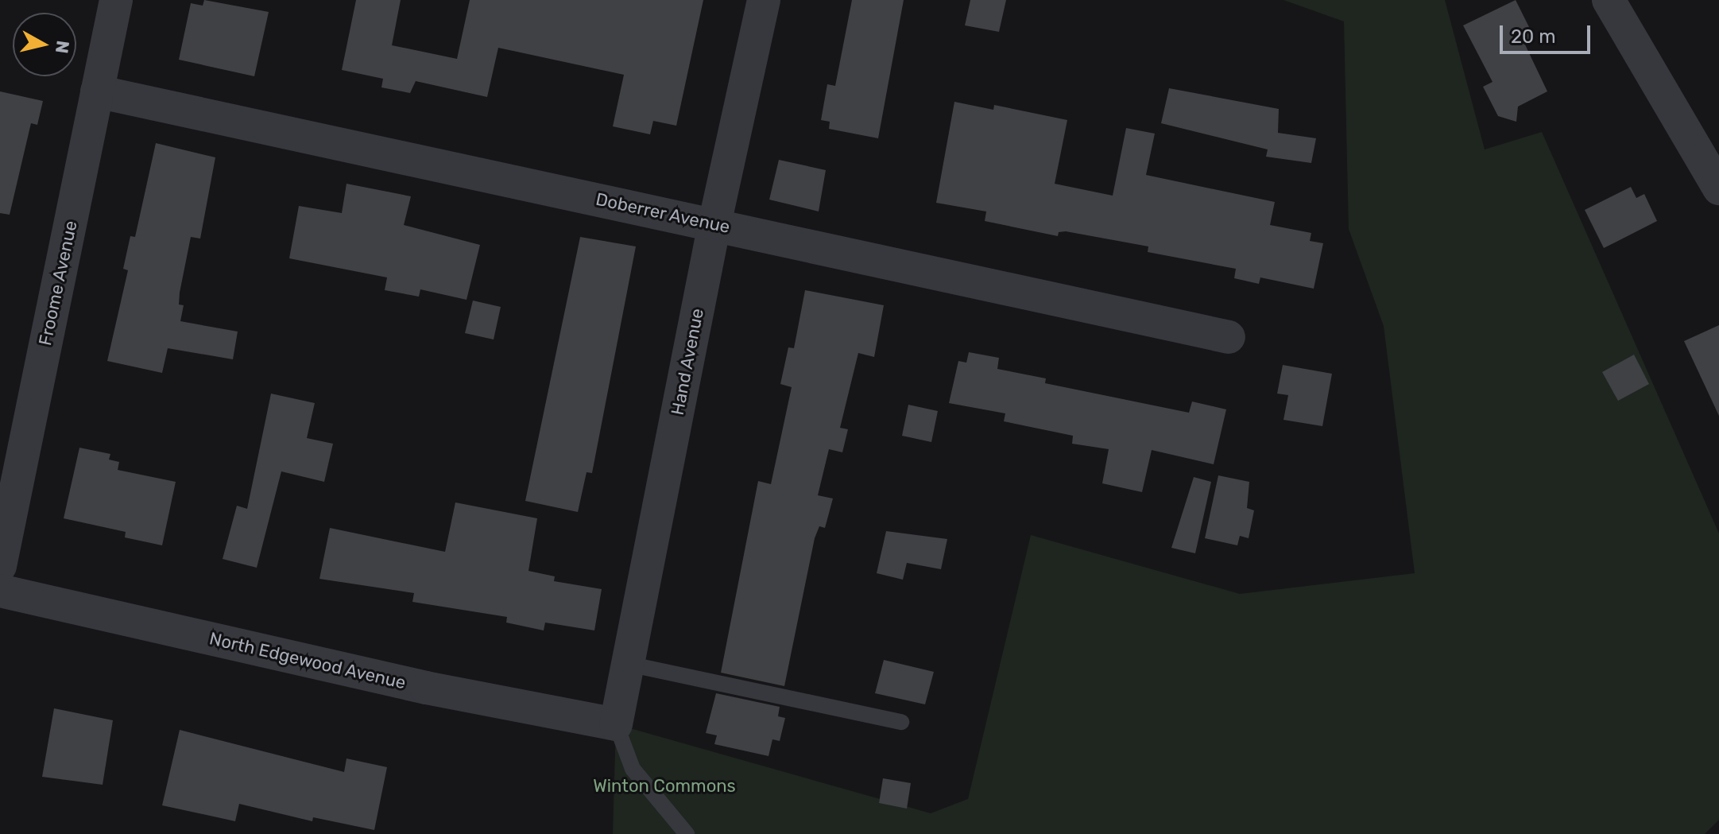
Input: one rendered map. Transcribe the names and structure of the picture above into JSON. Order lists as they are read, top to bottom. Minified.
{"streets":{"street":["Doberrer Avenue","Froome Avenue","Hand Avenue","North Edgewood Avenue"]},"crossings":[["Doberrer Avenue","Froome Avenue"],["Doberrer Avenue","Hand Avenue"],["Hand Avenue","North Edgewood Avenue"]],"parks":["Winton Commons"],"scale_bar":"20 m","north":"right"}
